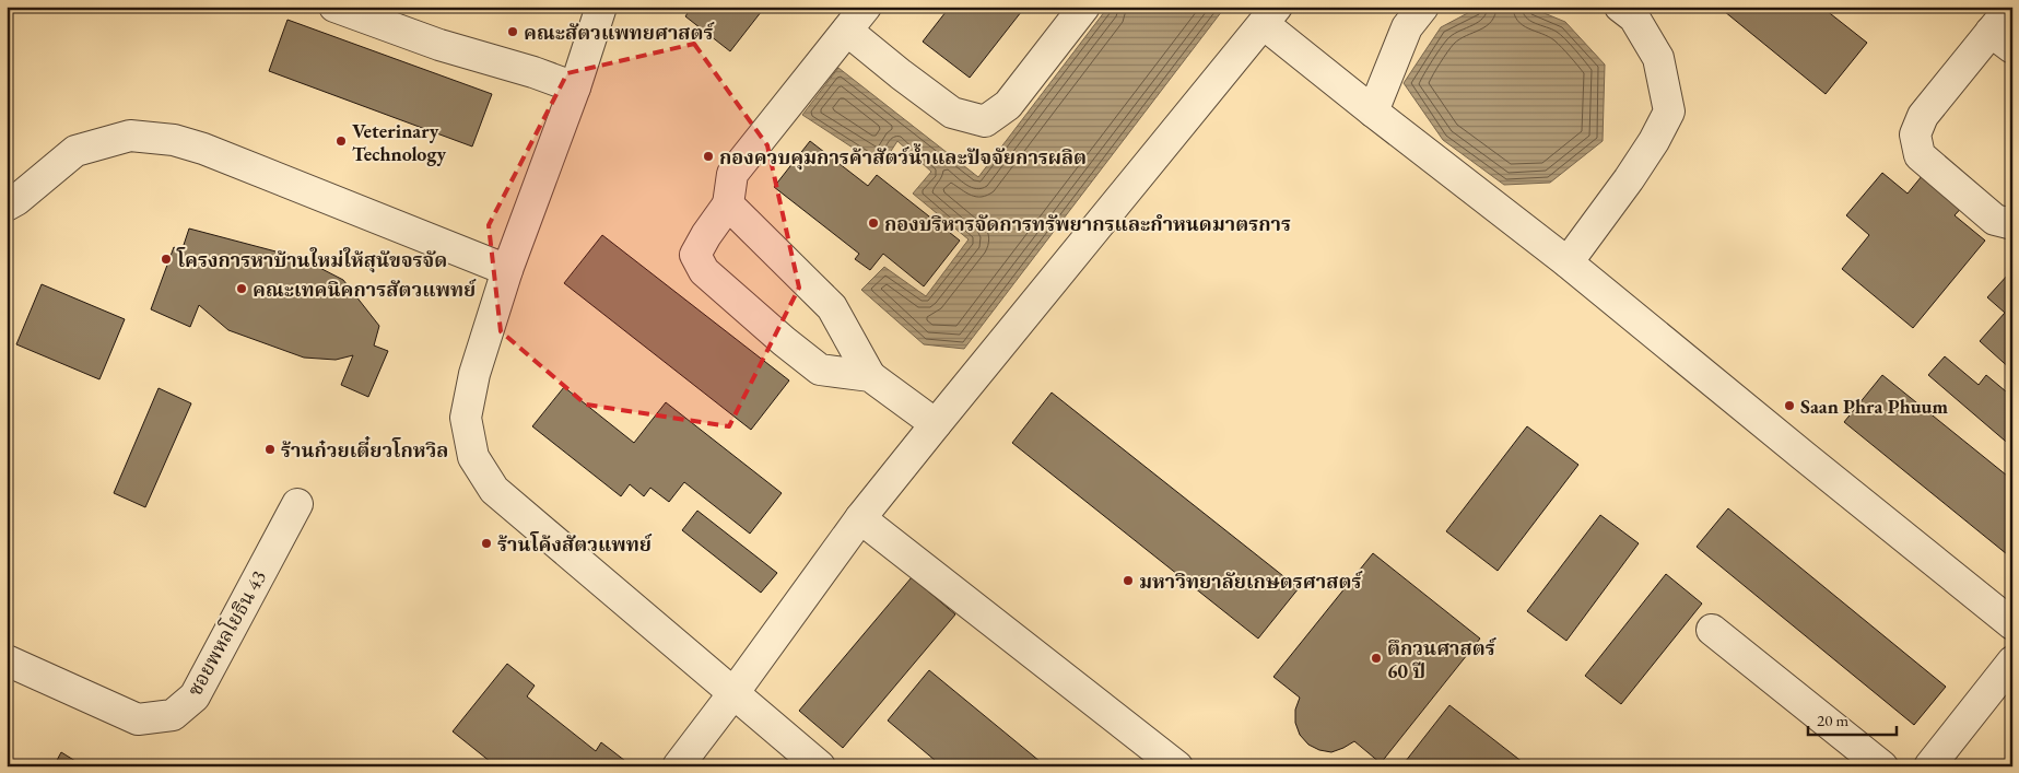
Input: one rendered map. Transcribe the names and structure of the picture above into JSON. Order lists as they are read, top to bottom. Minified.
{"streets":{"street":["ซอยพหลโยธิน 43"]},"places":["คณะสัตวแพทยศาสตร์","Veterinary Technology","กองควบคุมการค้าสัตว์น้ำและปัจจัยการผลิต","กองบริหารจัดการทรัพยากรและกำหนดมาตรการ","โครงการหาบ้านใหม่ให้สุนัขจรจัด","คณะเทคนิคการสัตวแพทย์","Saan Phra Phuum","ร้านก๋วยเตี๋ยวโกหวิล","ร้านโค้งสัตวแพทย์","มหาวิทยาลัยเกษตรศาสตร์","ตึกวนศาสตร์ 60 ปี"],"scale_bar":"20 m"}
